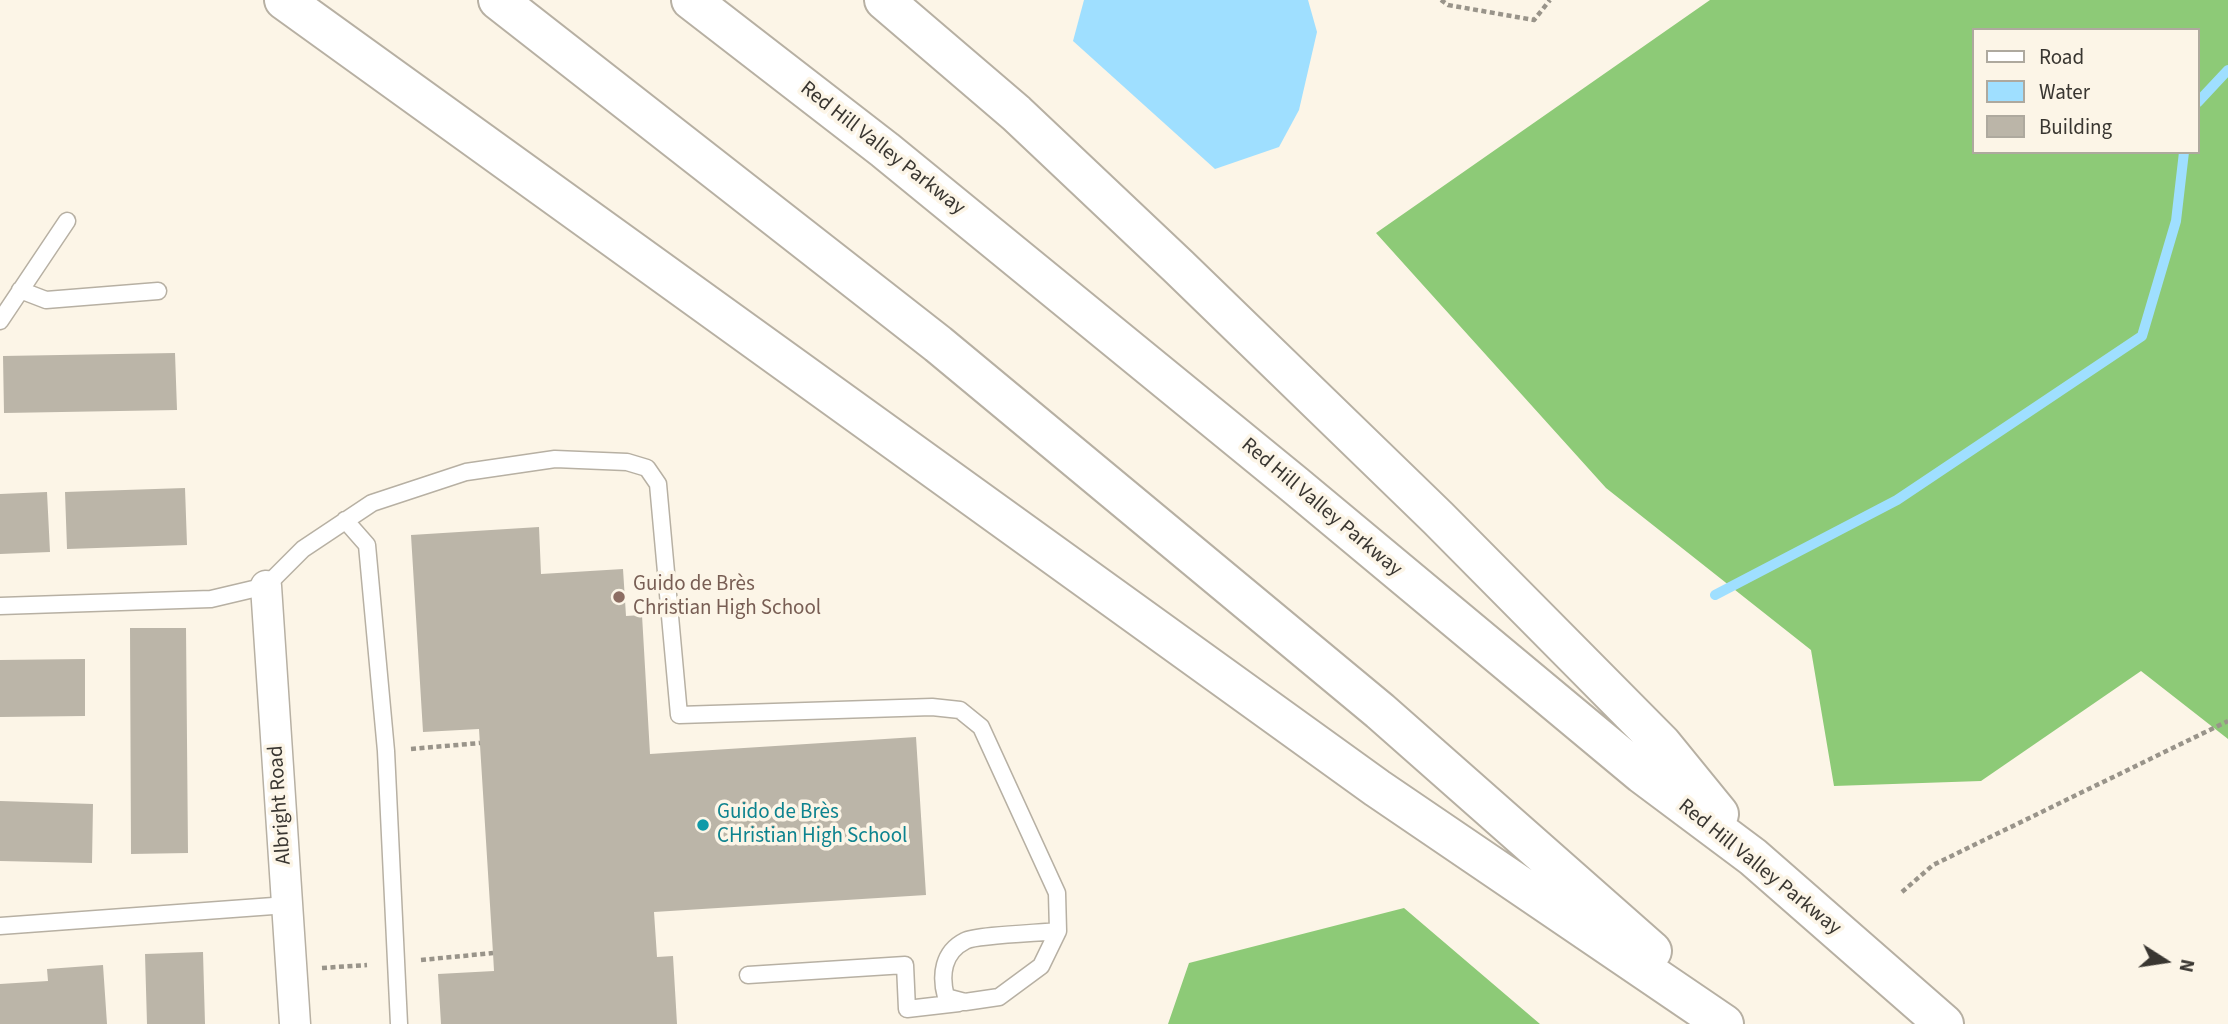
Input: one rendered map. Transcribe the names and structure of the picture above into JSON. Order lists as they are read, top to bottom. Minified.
{"streets":{"highway":["Red Hill Valley Parkway"],"street":["Albright Road"]},"places":["Guido de Brès Christian High School","Guido de Brès CHristian High School"],"legend":["Road","Water","Building"],"north":"right"}
